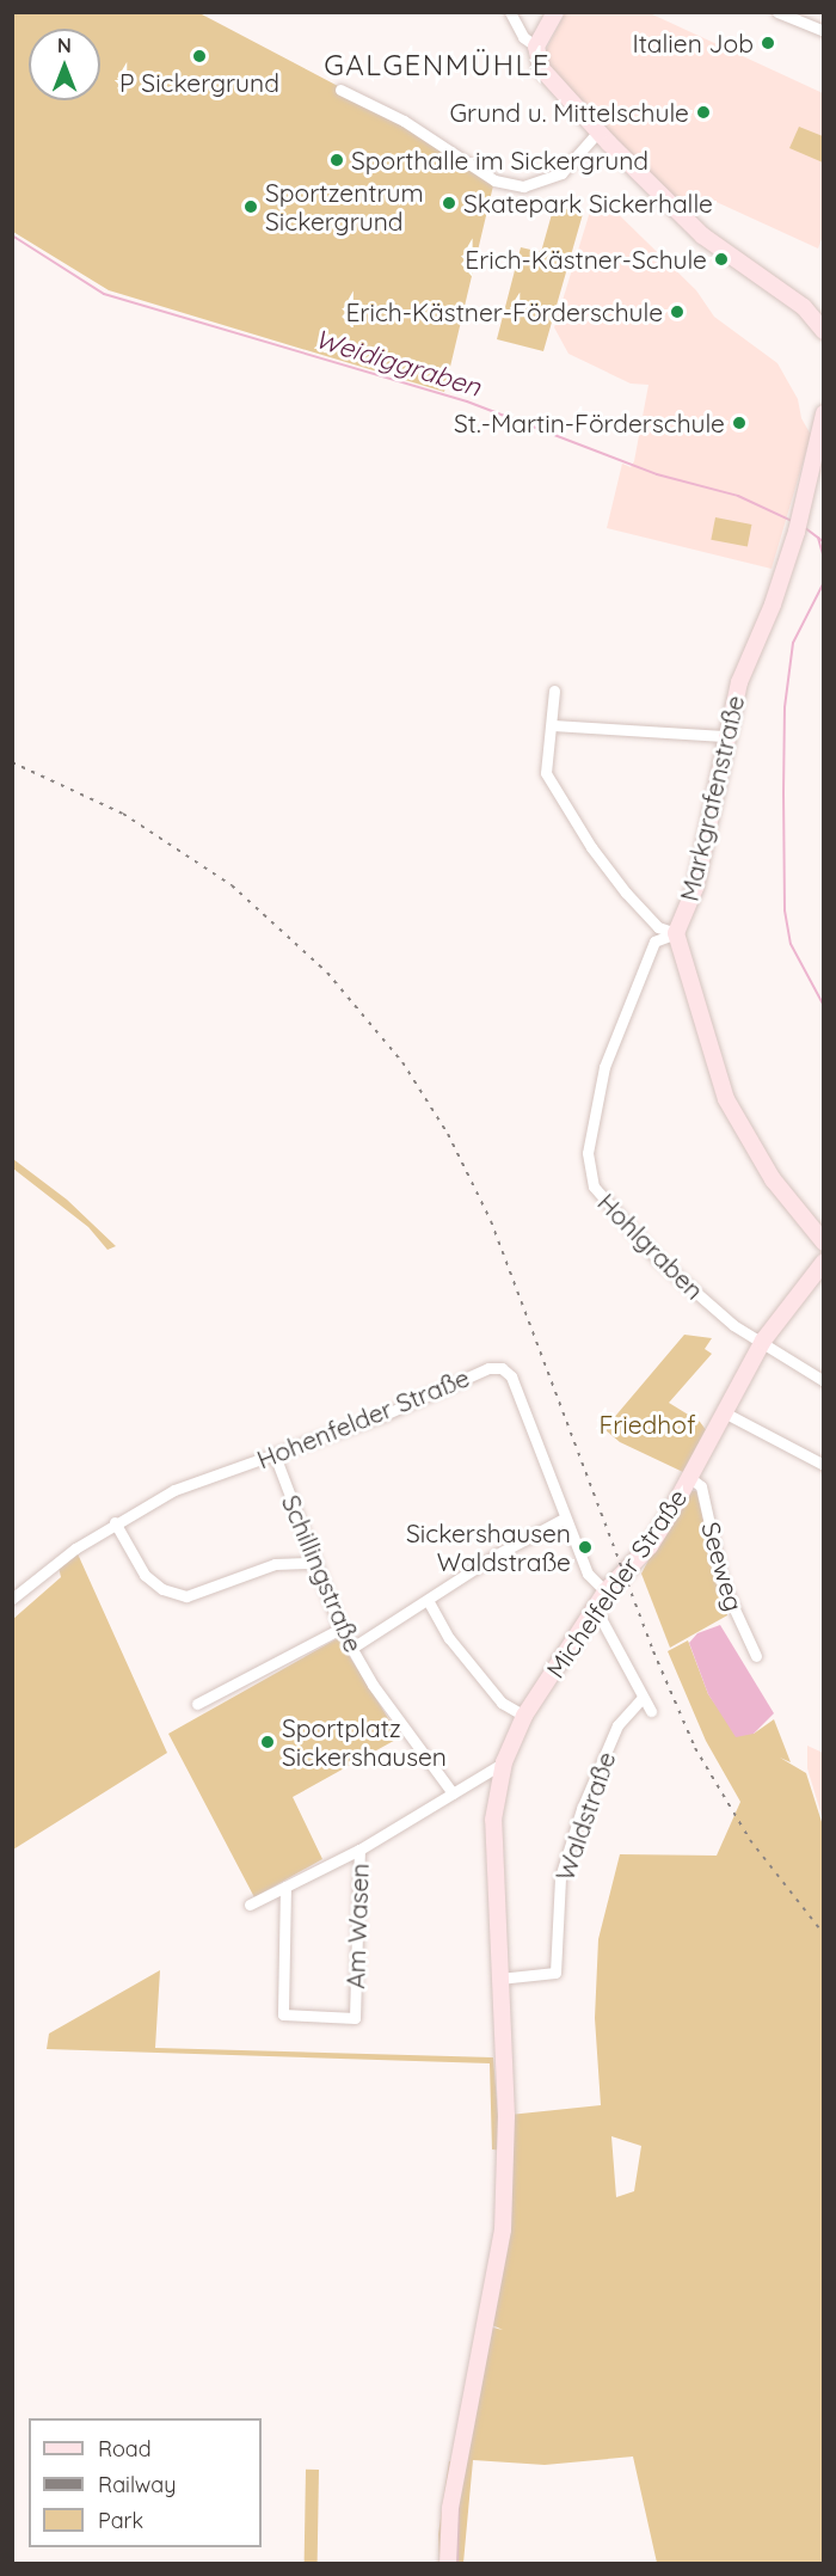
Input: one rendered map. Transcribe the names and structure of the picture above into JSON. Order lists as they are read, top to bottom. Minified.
{"streets":{"street":["Markgrafenstraße","Hohlgraben","Hohenfelder Straße","Seeweg","Schillingstraße","Michelfelder Straße","Waldstraße","Am Wasen"]},"crossings":[["Markgrafenstraße","Hohlgraben"],["Hohlgraben","Michelfelder Straße"],["Hohenfelder Straße","Schillingstraße"],["Hohenfelder Straße","Michelfelder Straße"],["Seeweg","Michelfelder Straße"],["Michelfelder Straße","Waldstraße"]],"districts":["GALGENMÜHLE"],"water":["Weidiggraben"],"parks":["Friedhof"],"places":["Italien Job","P Sickergrund","Grund u. Mittelschule","Sporthalle im Sickergrund","Skatepark Sickerhalle","Sportzentrum Sickergrund","Erich-Kästner-Schule","Erich-Kästner-Förderschule","St.-Martin-Förderschule","Sickershausen Waldstraße","Sportplatz Sickershausen"],"legend":["Road","Railway","Park"],"north":"top"}
